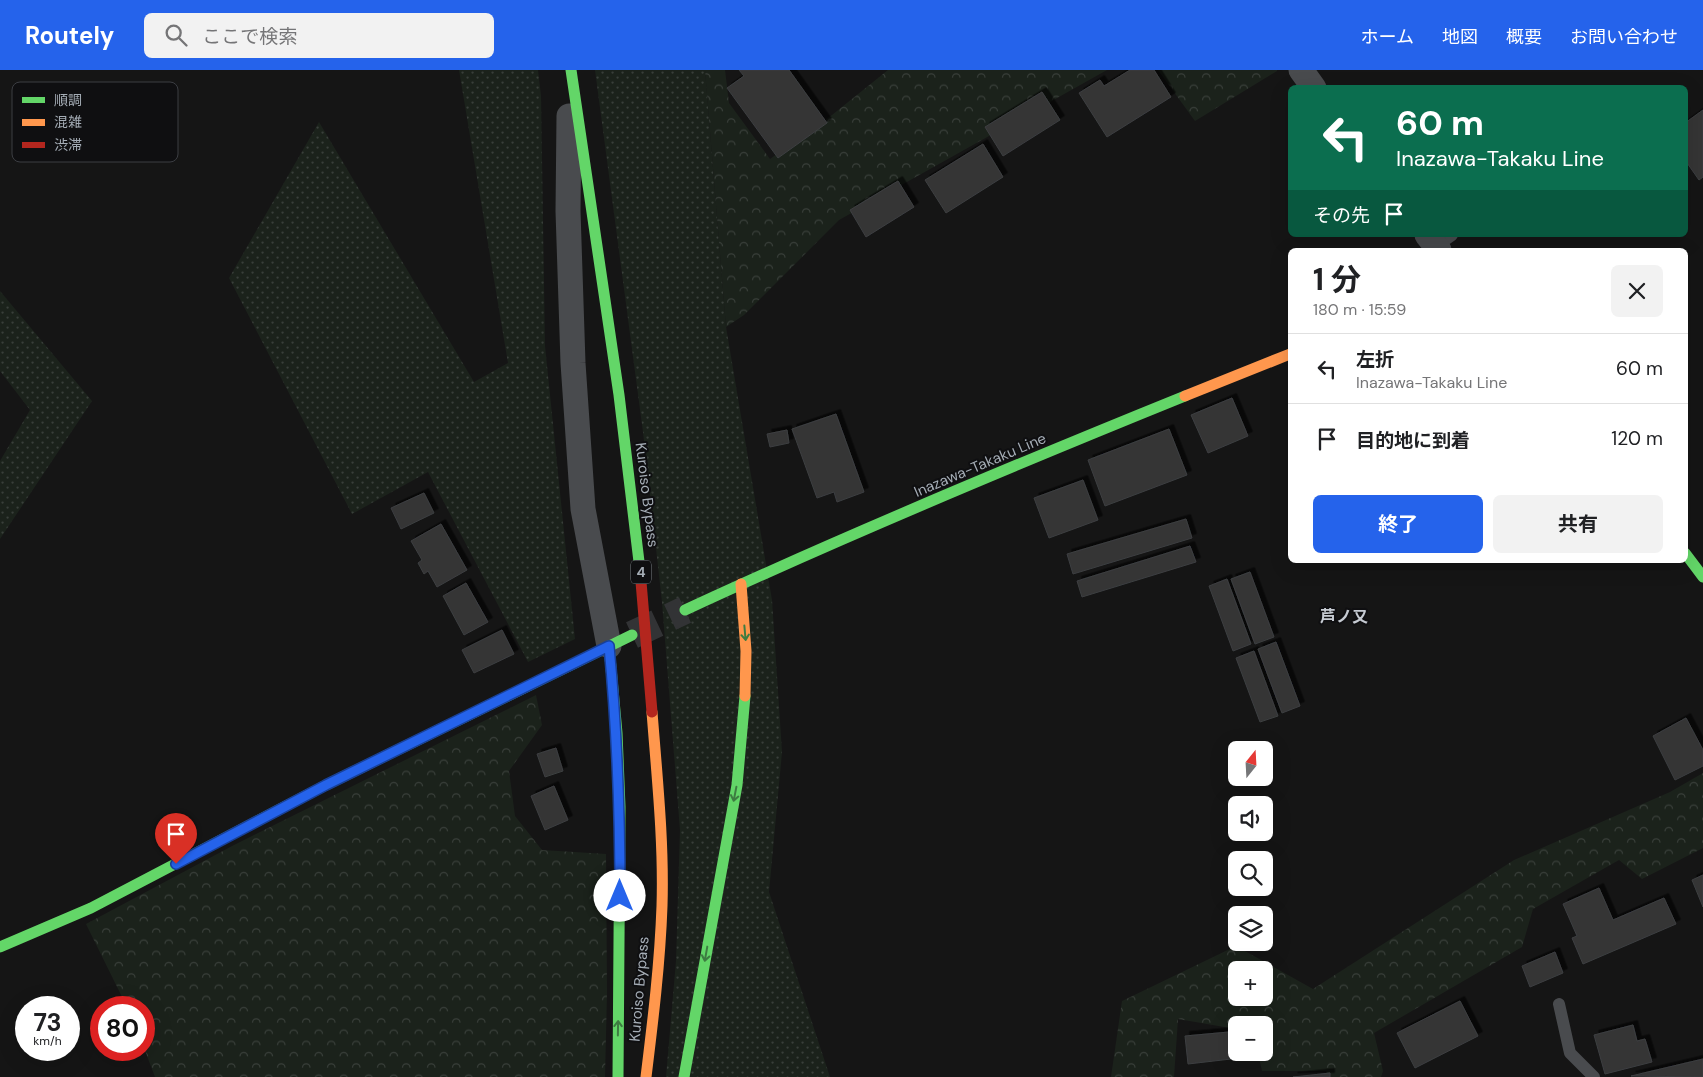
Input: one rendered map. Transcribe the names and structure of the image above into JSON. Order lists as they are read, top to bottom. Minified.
{"streets":{"main road":["Inazawa-Takaku Line","Kuroiso Bypass","4"]},"districts":["芦ノ又"],"legend":["順調","混雑","渋滞"],"north":"top","page":{"header":"Routely","search":"ここで検索","nav":["ホーム","地図","概要","お問い合わせ"],"turn":["60 m","Inazawa-Takaku Line"],"then":"その先","heading":["1 分","180 m · 15:59"],"list":[{"name":"左折","note":"Inazawa-Takaku Line","value":"60 m"},{"name":"目的地に到着","value":"120 m"}],"buttons":["終了","共有"],"map_buttons":["+","−"],"speed":"73 km/h","limit":"80"}}
